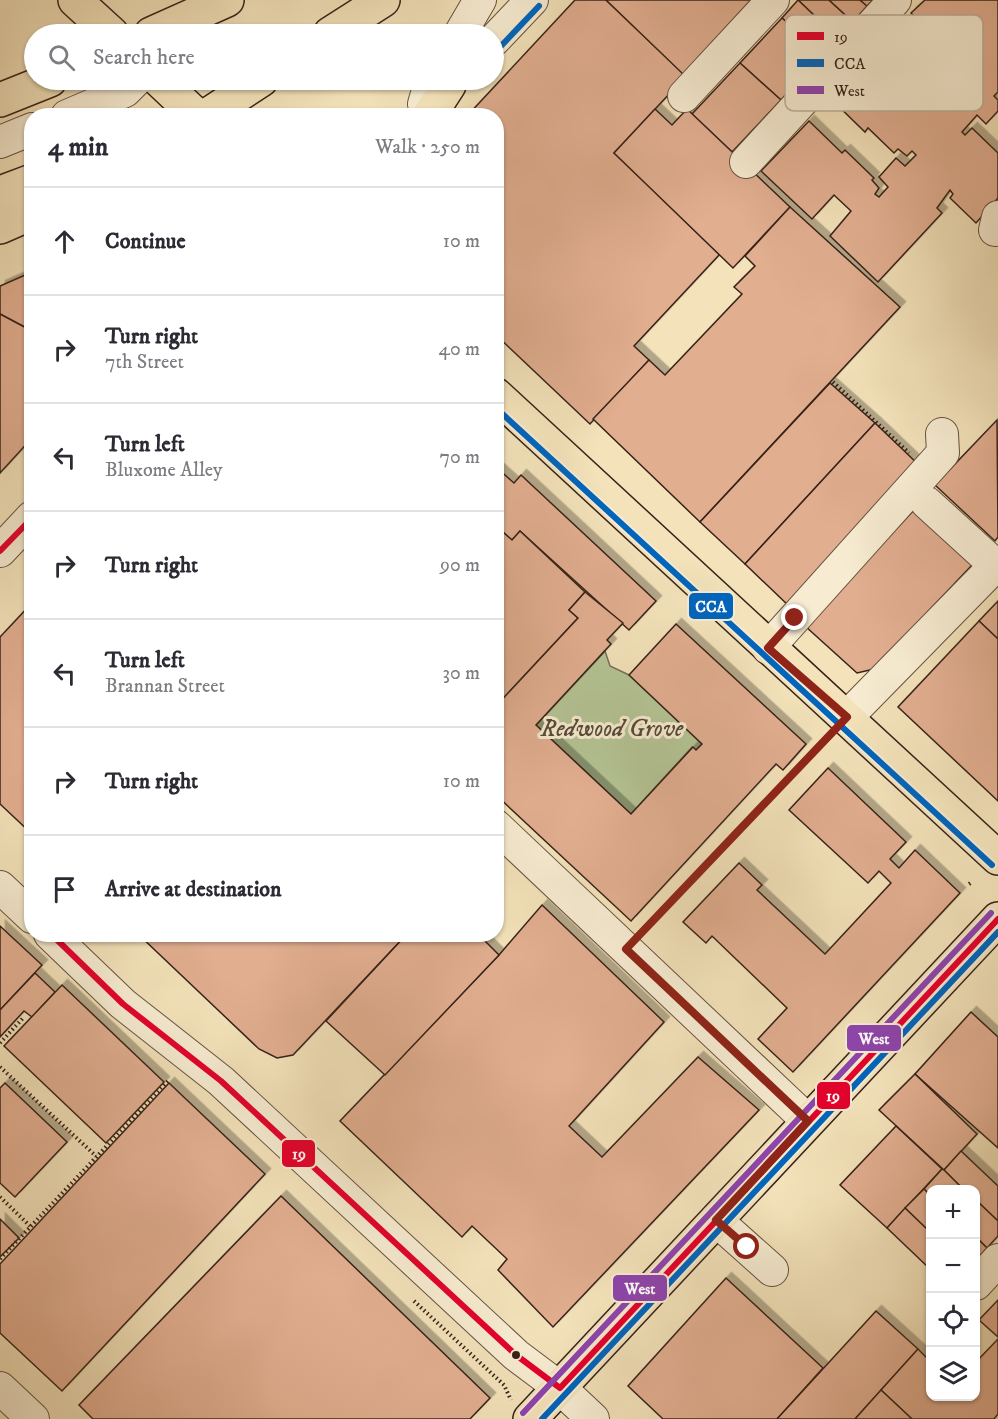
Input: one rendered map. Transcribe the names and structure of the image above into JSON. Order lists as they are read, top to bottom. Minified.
{"parks":["Redwood Grove"],"lines":["transit line CCA","transit line 19","transit line West"],"legend":["19","CCA","West"],"page":{"search":"Search here","heading":["4 min","Walk · 250 m"],"list":[["Continue","10 m"],["Turn right","7th Street","40 m"],["Turn left","Bluxome Alley","70 m"],["Turn right","90 m"],["Turn left","Brannan Street","30 m"],["Turn right","10 m"],"Arrive at destination"],"map_buttons":["+","−"]}}
